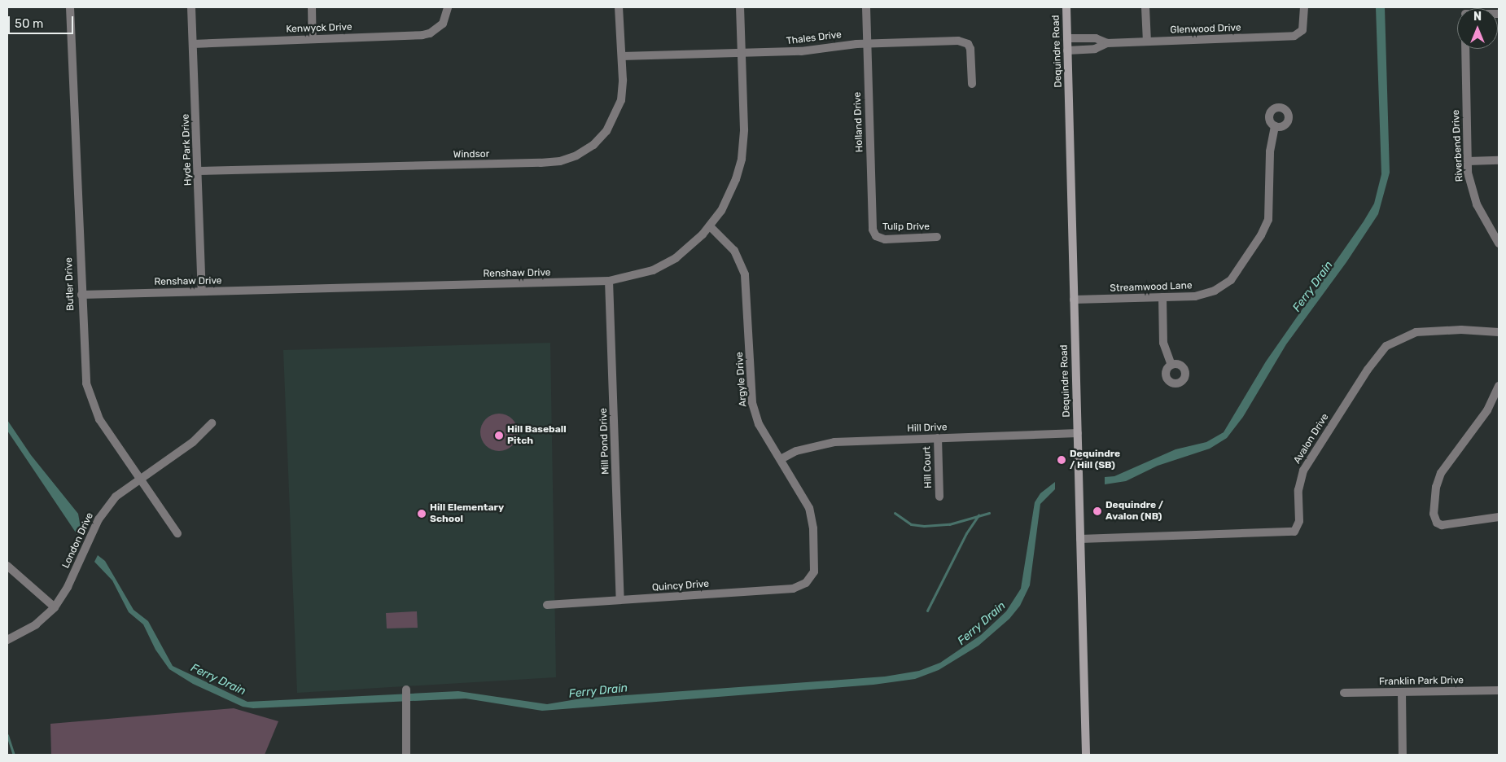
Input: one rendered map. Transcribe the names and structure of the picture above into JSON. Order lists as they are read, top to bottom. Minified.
{"streets":{"main road":["Dequindre Road"],"street":["Kenwyck Drive","Glenwood Drive","Thales Drive","Holland Drive","Riverbend Drive","Hyde Park Drive","Windsor","Tulip Drive","Renshaw Drive","Butler Drive","Streamwood Lane","Argyle Drive","Hill Drive","Avalon Drive","Mill Pond Drive","Hill Court","London Drive","Quincy Drive","Franklin Park Drive"]},"crossings":[["Kenwyck Drive","Hyde Park Drive"],["Glenwood Drive","Dequindre Road"],["Thales Drive","Holland Drive"],["Thales Drive","Windsor"],["Thales Drive","Renshaw Drive"],["Dequindre Road","Streamwood Lane"],["Dequindre Road","Hill Drive"],["Dequindre Road","Avalon Drive"],["Holland Drive","Tulip Drive"],["Hyde Park Drive","Windsor"],["Hyde Park Drive","Renshaw Drive"],["Renshaw Drive","Butler Drive"],["Renshaw Drive","Argyle Drive"],["Renshaw Drive","Mill Pond Drive"],["Butler Drive","London Drive"],["Argyle Drive","Hill Drive"],["Argyle Drive","Quincy Drive"],["Hill Drive","Hill Court"],["Mill Pond Drive","Quincy Drive"]],"water":["Ferry Drain"],"places":["Hill Baseball Pitch","Dequindre / Hill (SB)","Dequindre / Avalon (NB)","Hill Elementary School"],"scale_bar":"50 m","north":"top"}
